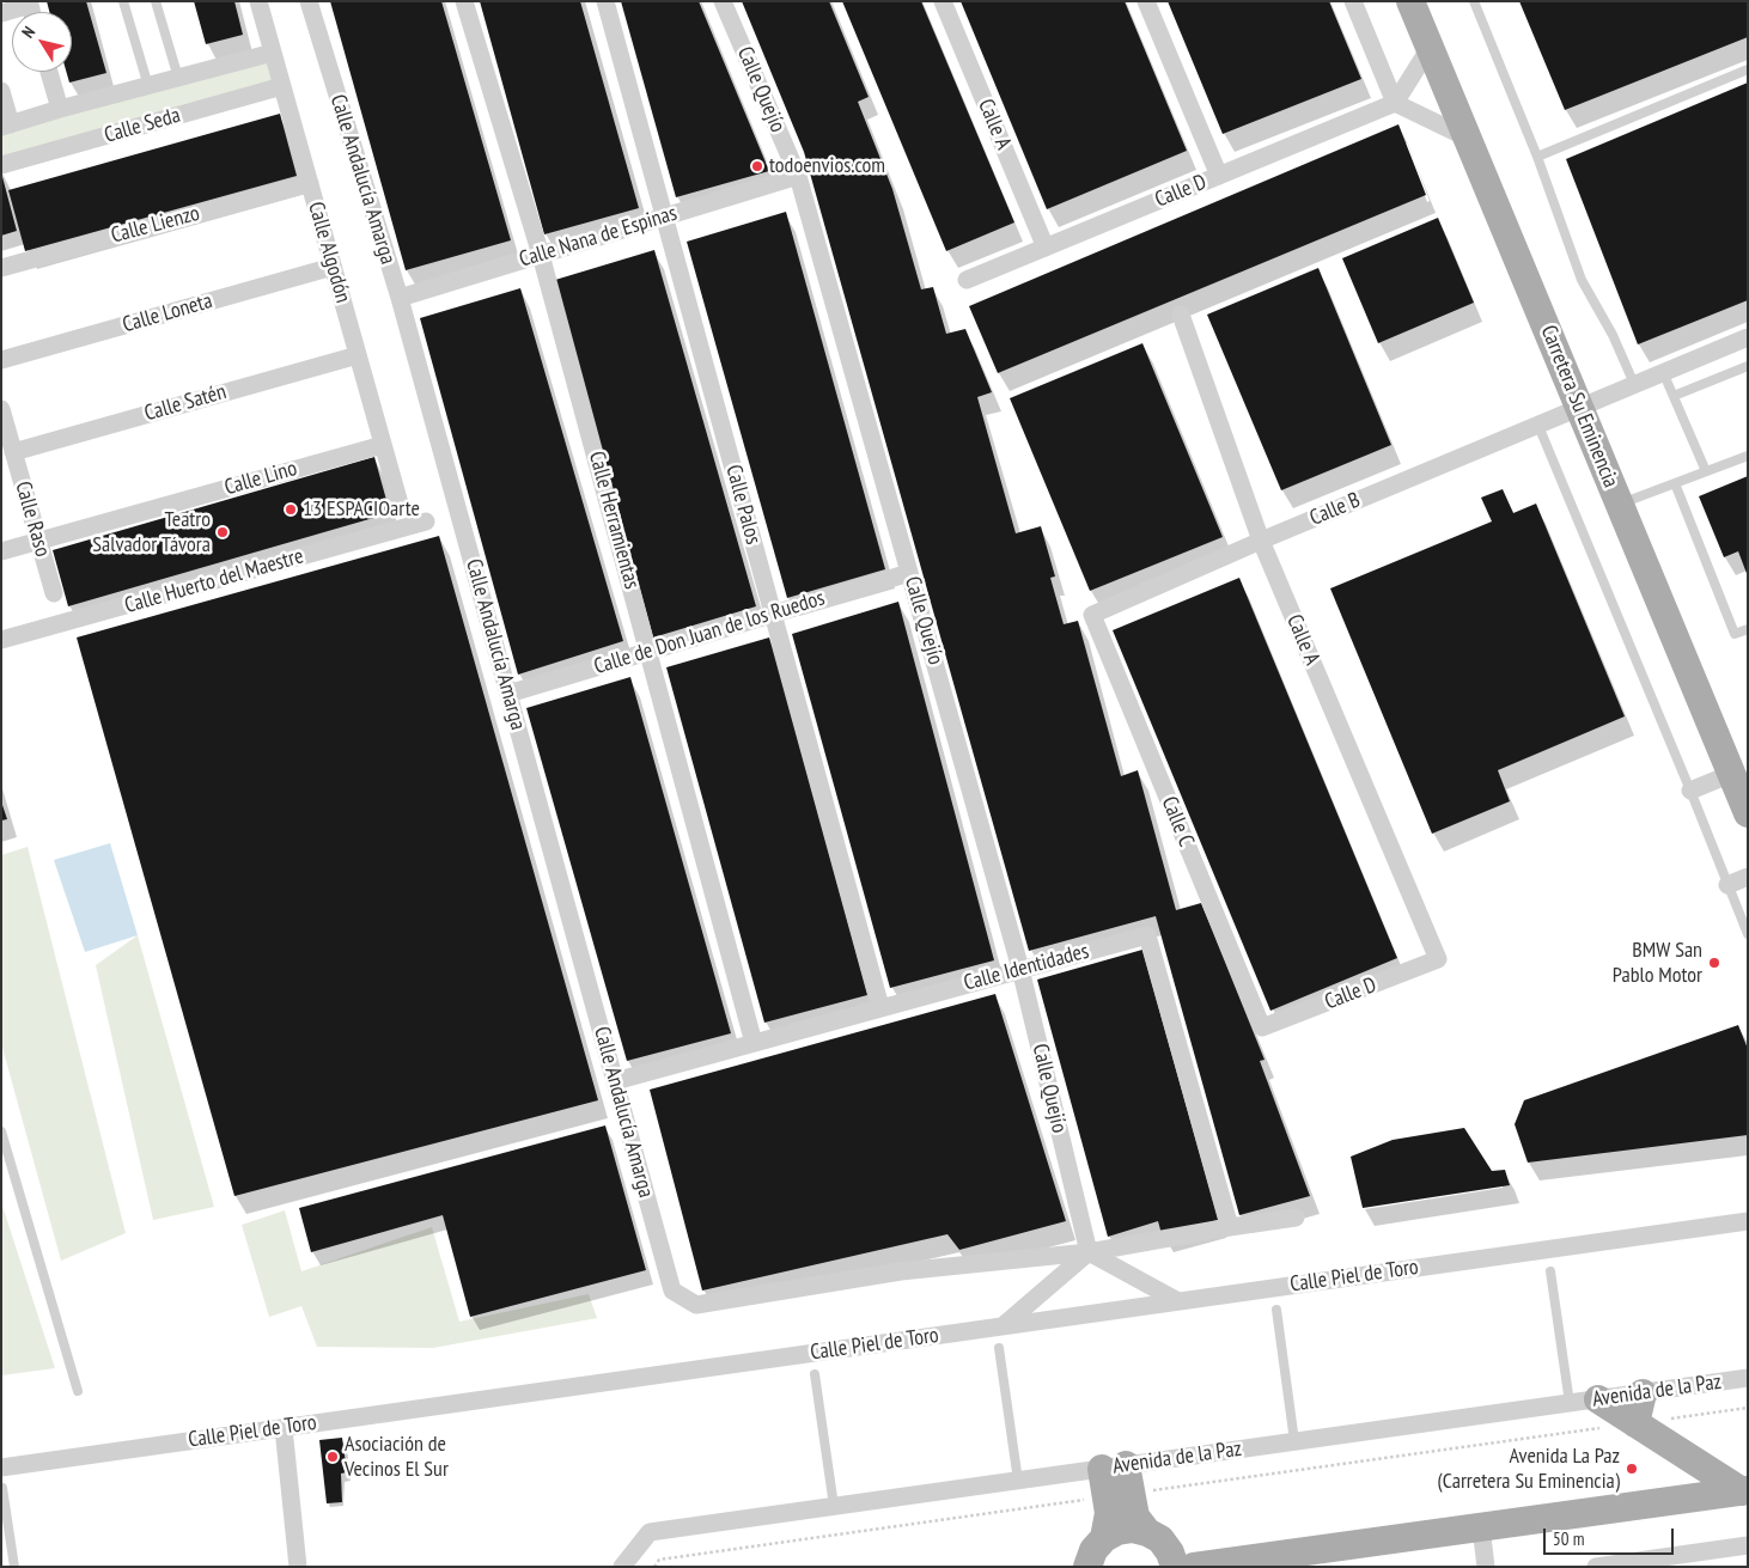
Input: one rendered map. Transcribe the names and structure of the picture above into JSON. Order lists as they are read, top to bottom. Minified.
{"streets":{"main road":["Carretera Su Eminencia"],"street":["Calle Quejío","Calle A","Calle Seda","Calle Andalucía Amarga","Calle D","Calle Lienzo","Calle Nana de Espinas","Calle Algodón","Calle Loneta","Calle Satén","Calle Lino","Calle Palos","Calle B","Calle Raso","Calle Herramientas","Calle Huerto del Maestre","Calle de Don Juan de los Ruedos","Calle C","Calle Identidades","Calle Piel de Toro","Avenida de la Paz"]},"crossings":[["Calle Quejío","Calle Andalucía Amarga"],["Calle Quejío","Calle Nana de Espinas"],["Calle Quejío","Calle de Don Juan de los Ruedos"],["Calle Quejío","Calle Identidades"],["Calle A","Calle D"],["Calle A","Calle B"],["Calle Seda","Calle Algodón"],["Calle Andalucía Amarga","Calle Nana de Espinas"],["Calle Andalucía Amarga","Calle de Don Juan de los Ruedos"],["Calle Andalucía Amarga","Calle Identidades"],["Calle D","Calle C"],["Calle Lienzo","Calle Algodón"],["Calle Nana de Espinas","Calle Palos"],["Calle Nana de Espinas","Calle Herramientas"],["Calle Algodón","Calle Loneta"],["Calle Algodón","Calle Satén"],["Calle Algodón","Calle Lino"],["Calle Satén","Calle Raso"],["Carretera Su Eminencia","Calle B"],["Calle Lino","Calle Raso"],["Calle Palos","Calle de Don Juan de los Ruedos"],["Calle Palos","Calle Identidades"],["Calle B","Calle C"],["Calle Herramientas","Calle de Don Juan de los Ruedos"],["Calle Herramientas","Calle Identidades"]],"places":["todoenvios.com","13 ESPACIOarte","Teatro Salvador Távora","BMW San Pablo Motor","Asociación de Vecinos El Sur","Avenida La Paz (Carretera Su Eminencia)"],"scale_bar":"50 m","north":"top left"}
